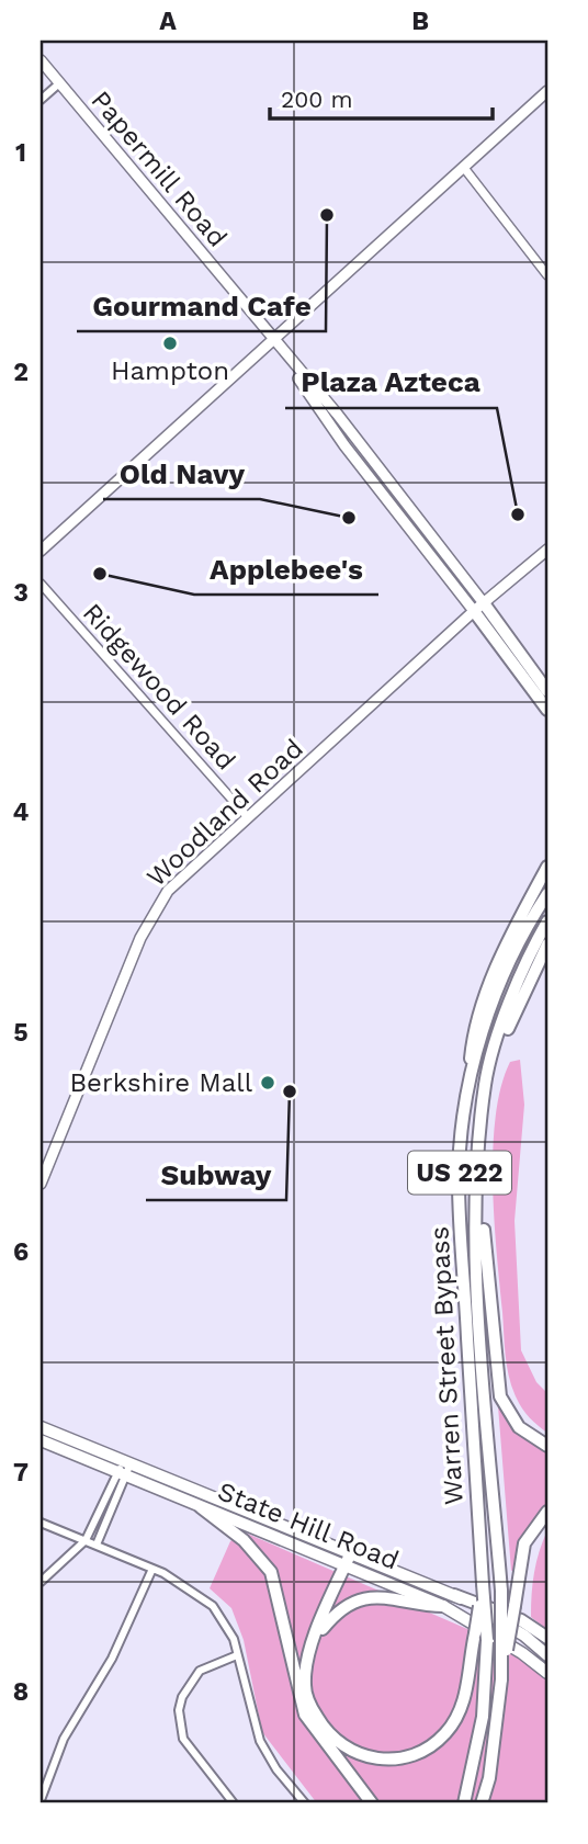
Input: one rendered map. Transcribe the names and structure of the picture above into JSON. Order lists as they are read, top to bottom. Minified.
{"streets":{"highway":["US 222","Warren Street Bypass"],"main road":["Papermill Road","Woodland Road","State Hill Road"],"street":["Ridgewood Road"]},"crossings":[["Papermill Road","Woodland Road"],["Ridgewood Road","Woodland Road"]],"places":["Gourmand Cafe","Hampton","Plaza Azteca","Old Navy","Applebee's","Berkshire Mall","Subway"],"scale_bar":"200 m","grid":{"columns":["A","B"],"rows":["1","2","3","4","5","6","7","8"]}}
